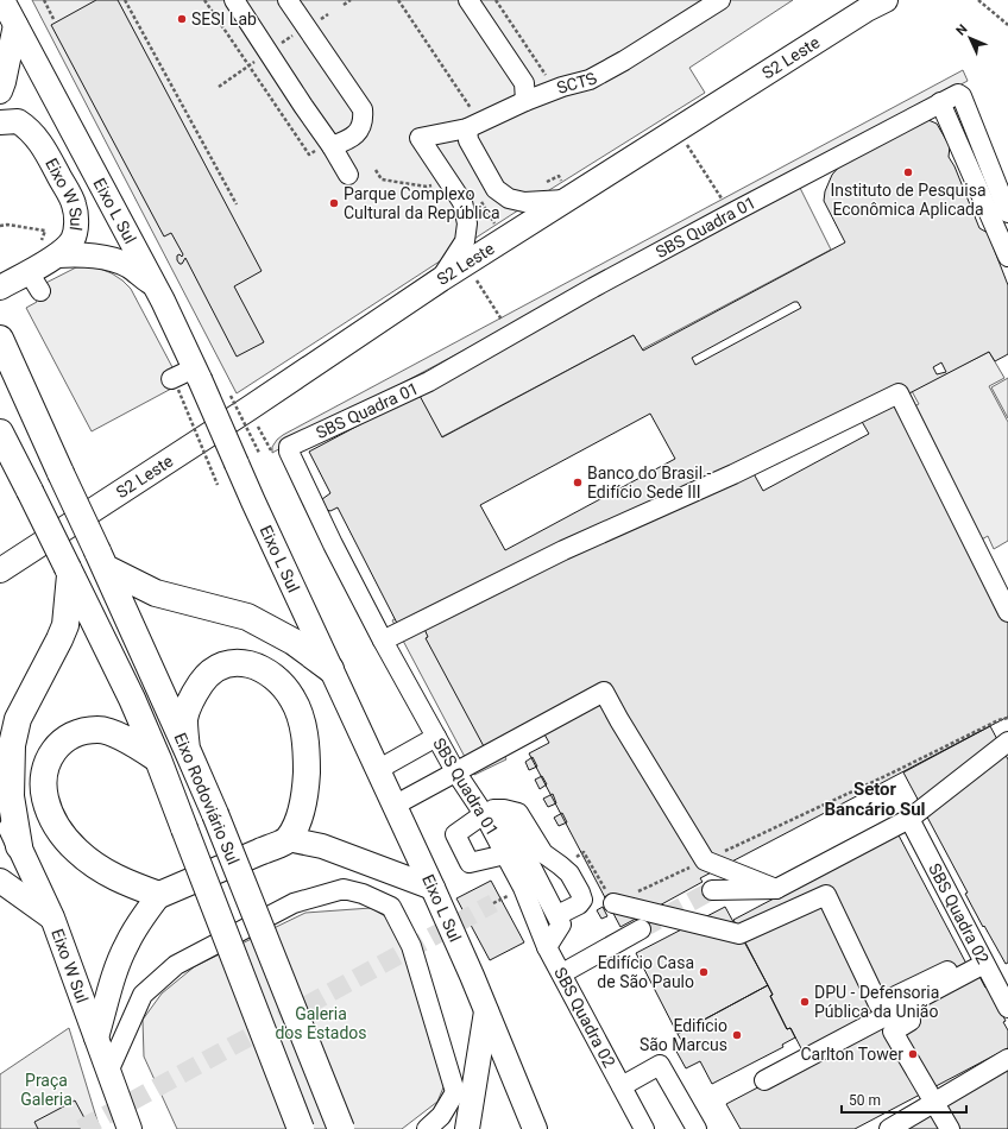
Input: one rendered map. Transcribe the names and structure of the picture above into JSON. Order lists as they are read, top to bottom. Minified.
{"streets":{"highway":["Eixo Rodoviário Sul"],"main road":["S2 Leste","Eixo W Sul","Eixo L Sul"],"street":["SCTS","SBS Quadra 01","SBS Quadra 02"]},"crossings":[["S2 Leste","SCTS"],["SBS Quadra 01","SBS Quadra 02"]],"districts":["Setor Bancário Sul"],"parks":["Galeria dos Estados","Praça Galeria"],"places":["SESI Lab","Instituto de Pesquisa Econômica Aplicada","Parque Complexo Cultural da República","Banco do Brasil - Edifício Sede III","Edifício Casa de São Paulo","DPU - Defensoria Pública da União","Edificio São Marcus","Carlton Tower"],"scale_bar":"50 m","north":"top left"}
